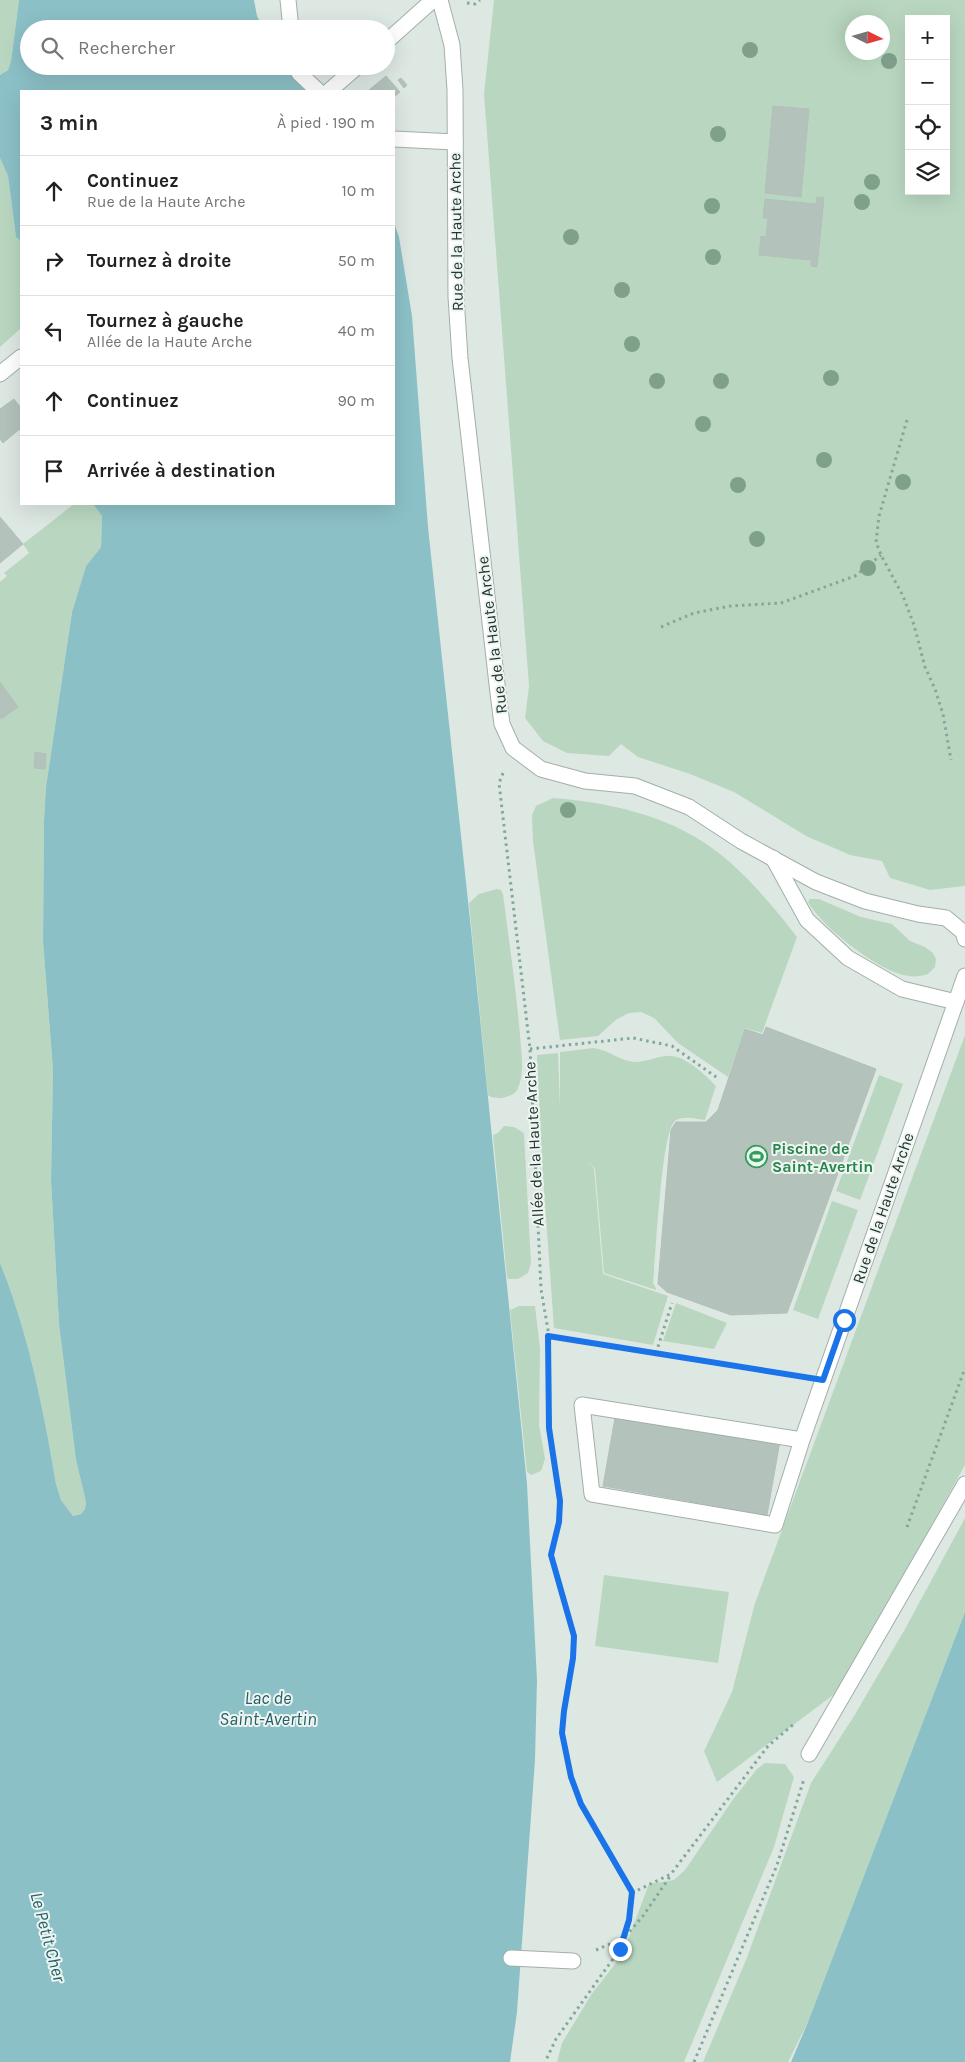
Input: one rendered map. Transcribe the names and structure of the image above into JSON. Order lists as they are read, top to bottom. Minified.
{"streets":{"street":["Rue de la Haute Arche"],"path":["Allée de la Haute Arche"]},"water":["Lac de Saint-Avertin","Le Petit Cher"],"places":{"sports":["Piscine de Saint-Avertin"]},"north":"right","page":{"map_buttons":["+","−"],"search":"Rechercher","heading":["3 min","À pied · 190 m"],"list":[["Continuez","Rue de la Haute Arche","10 m"],["Tournez à droite","50 m"],["Tournez à gauche","Allée de la Haute Arche","40 m"],["Continuez","90 m"],"Arrivée à destination"]}}
